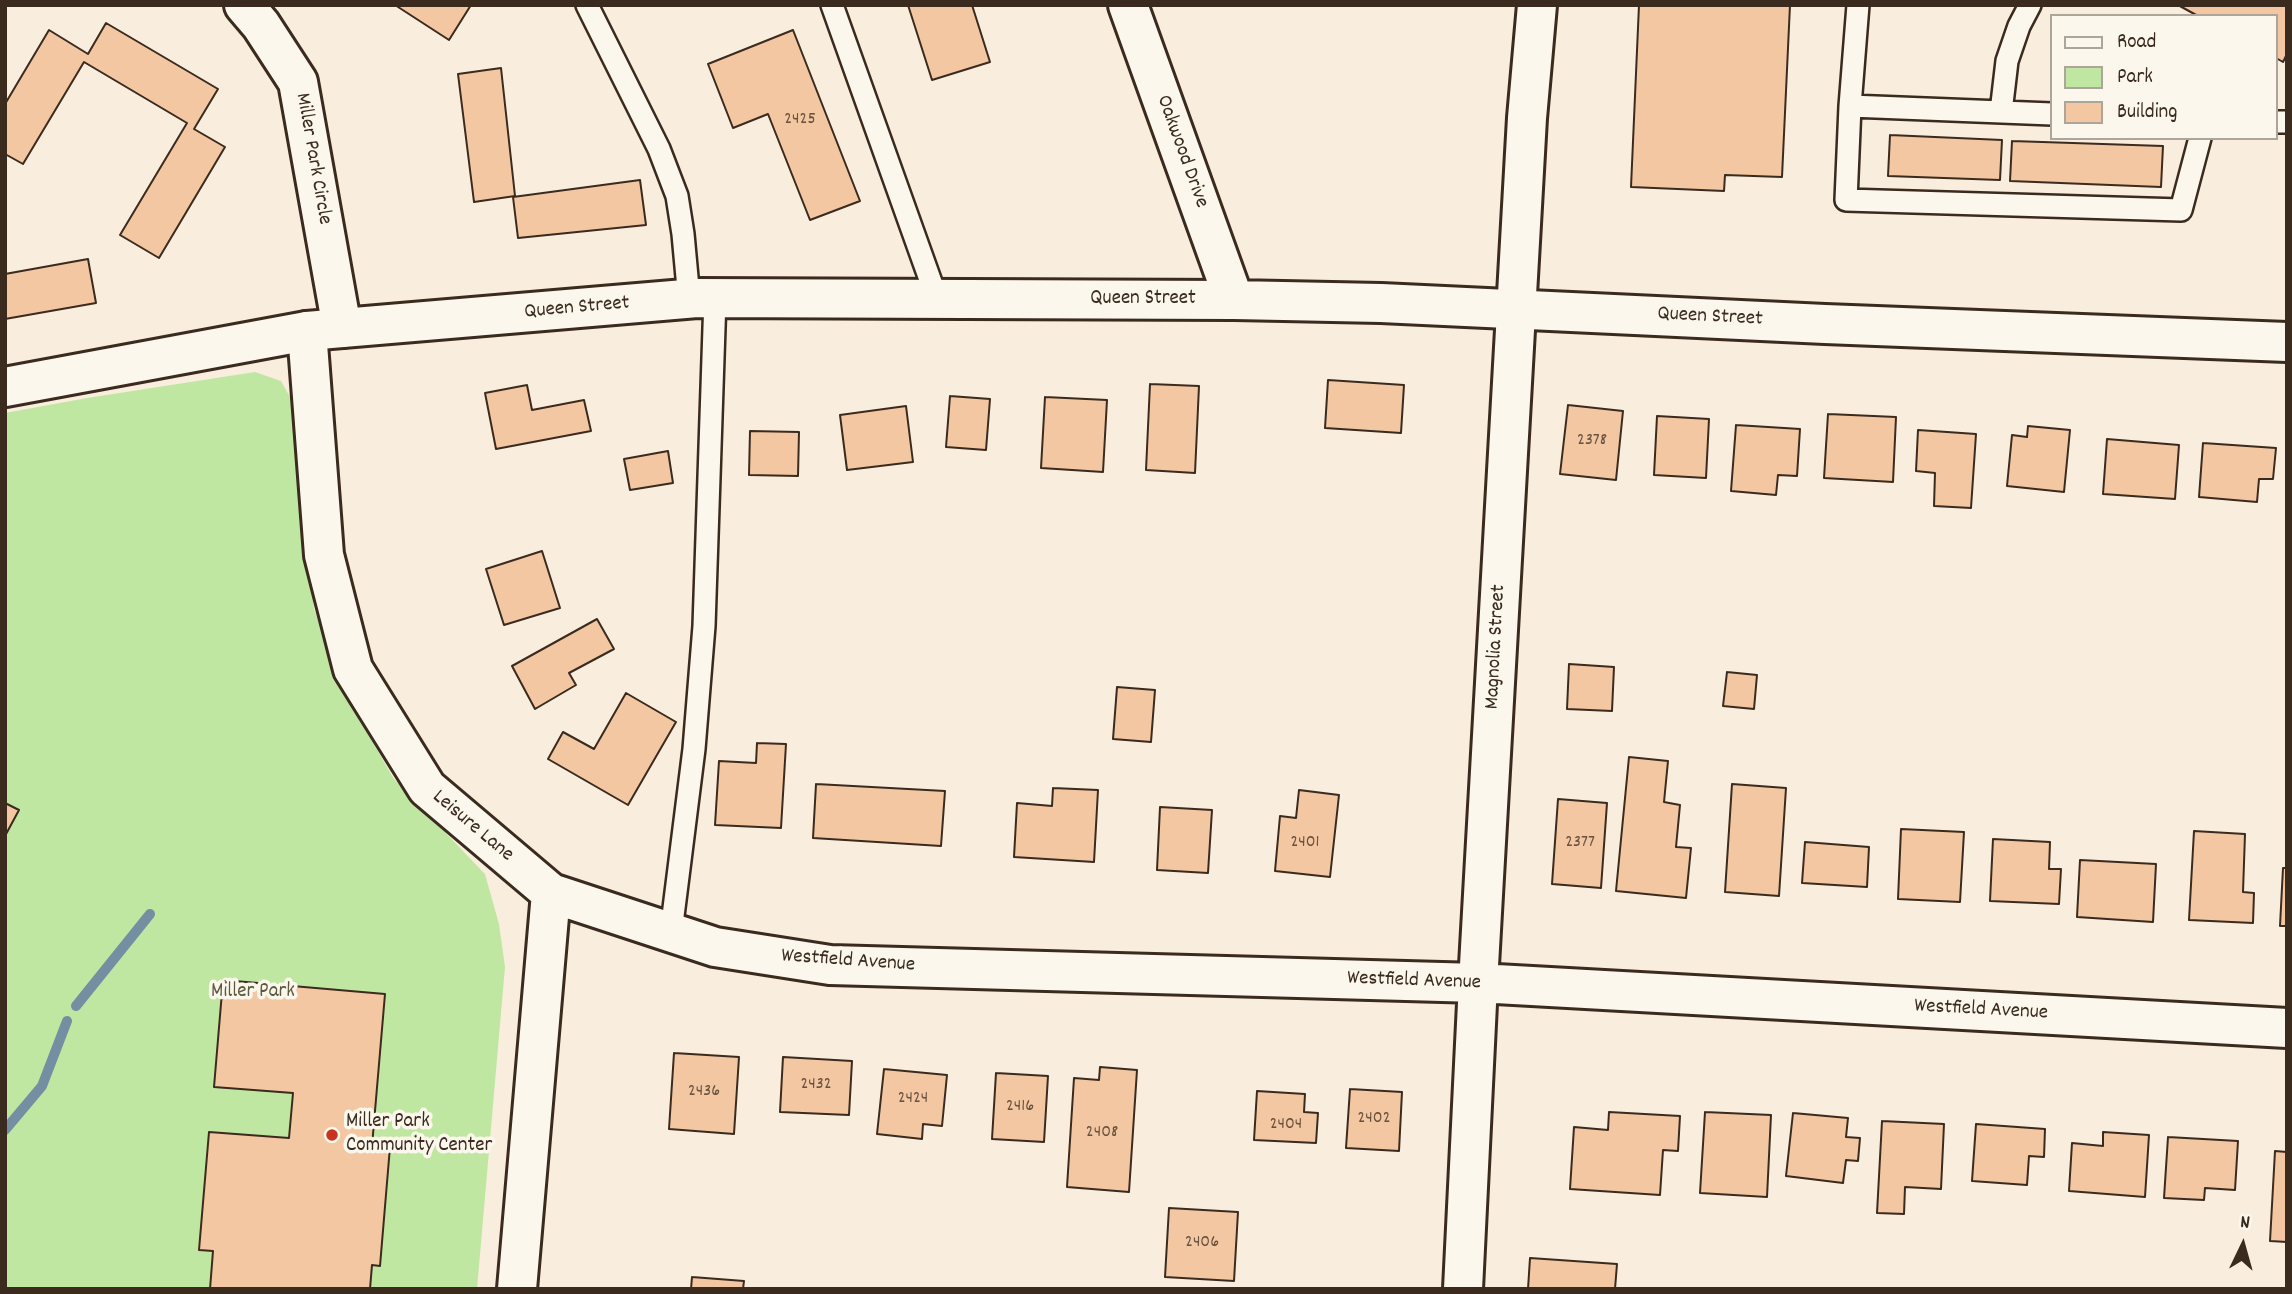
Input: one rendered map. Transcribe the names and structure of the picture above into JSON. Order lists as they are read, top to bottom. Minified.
{"streets":{"street":["Oakwood Drive","Miller Park Circle","Queen Street","Magnolia Street","Leisure Lane","Westfield Avenue"]},"crossings":[["Oakwood Drive","Queen Street"],["Miller Park Circle","Queen Street"],["Miller Park Circle","Leisure Lane"],["Queen Street","Magnolia Street"],["Queen Street","Leisure Lane"],["Magnolia Street","Westfield Avenue"],["Leisure Lane","Westfield Avenue"]],"parks":["Miller Park"],"places":["Miller Park Community Center"],"house_numbers":["2425","2378","2401","2377","2432","2436","2424","2416","2402","2404","2408","2406"],"legend":["Road","Park","Building"],"north":"top"}
